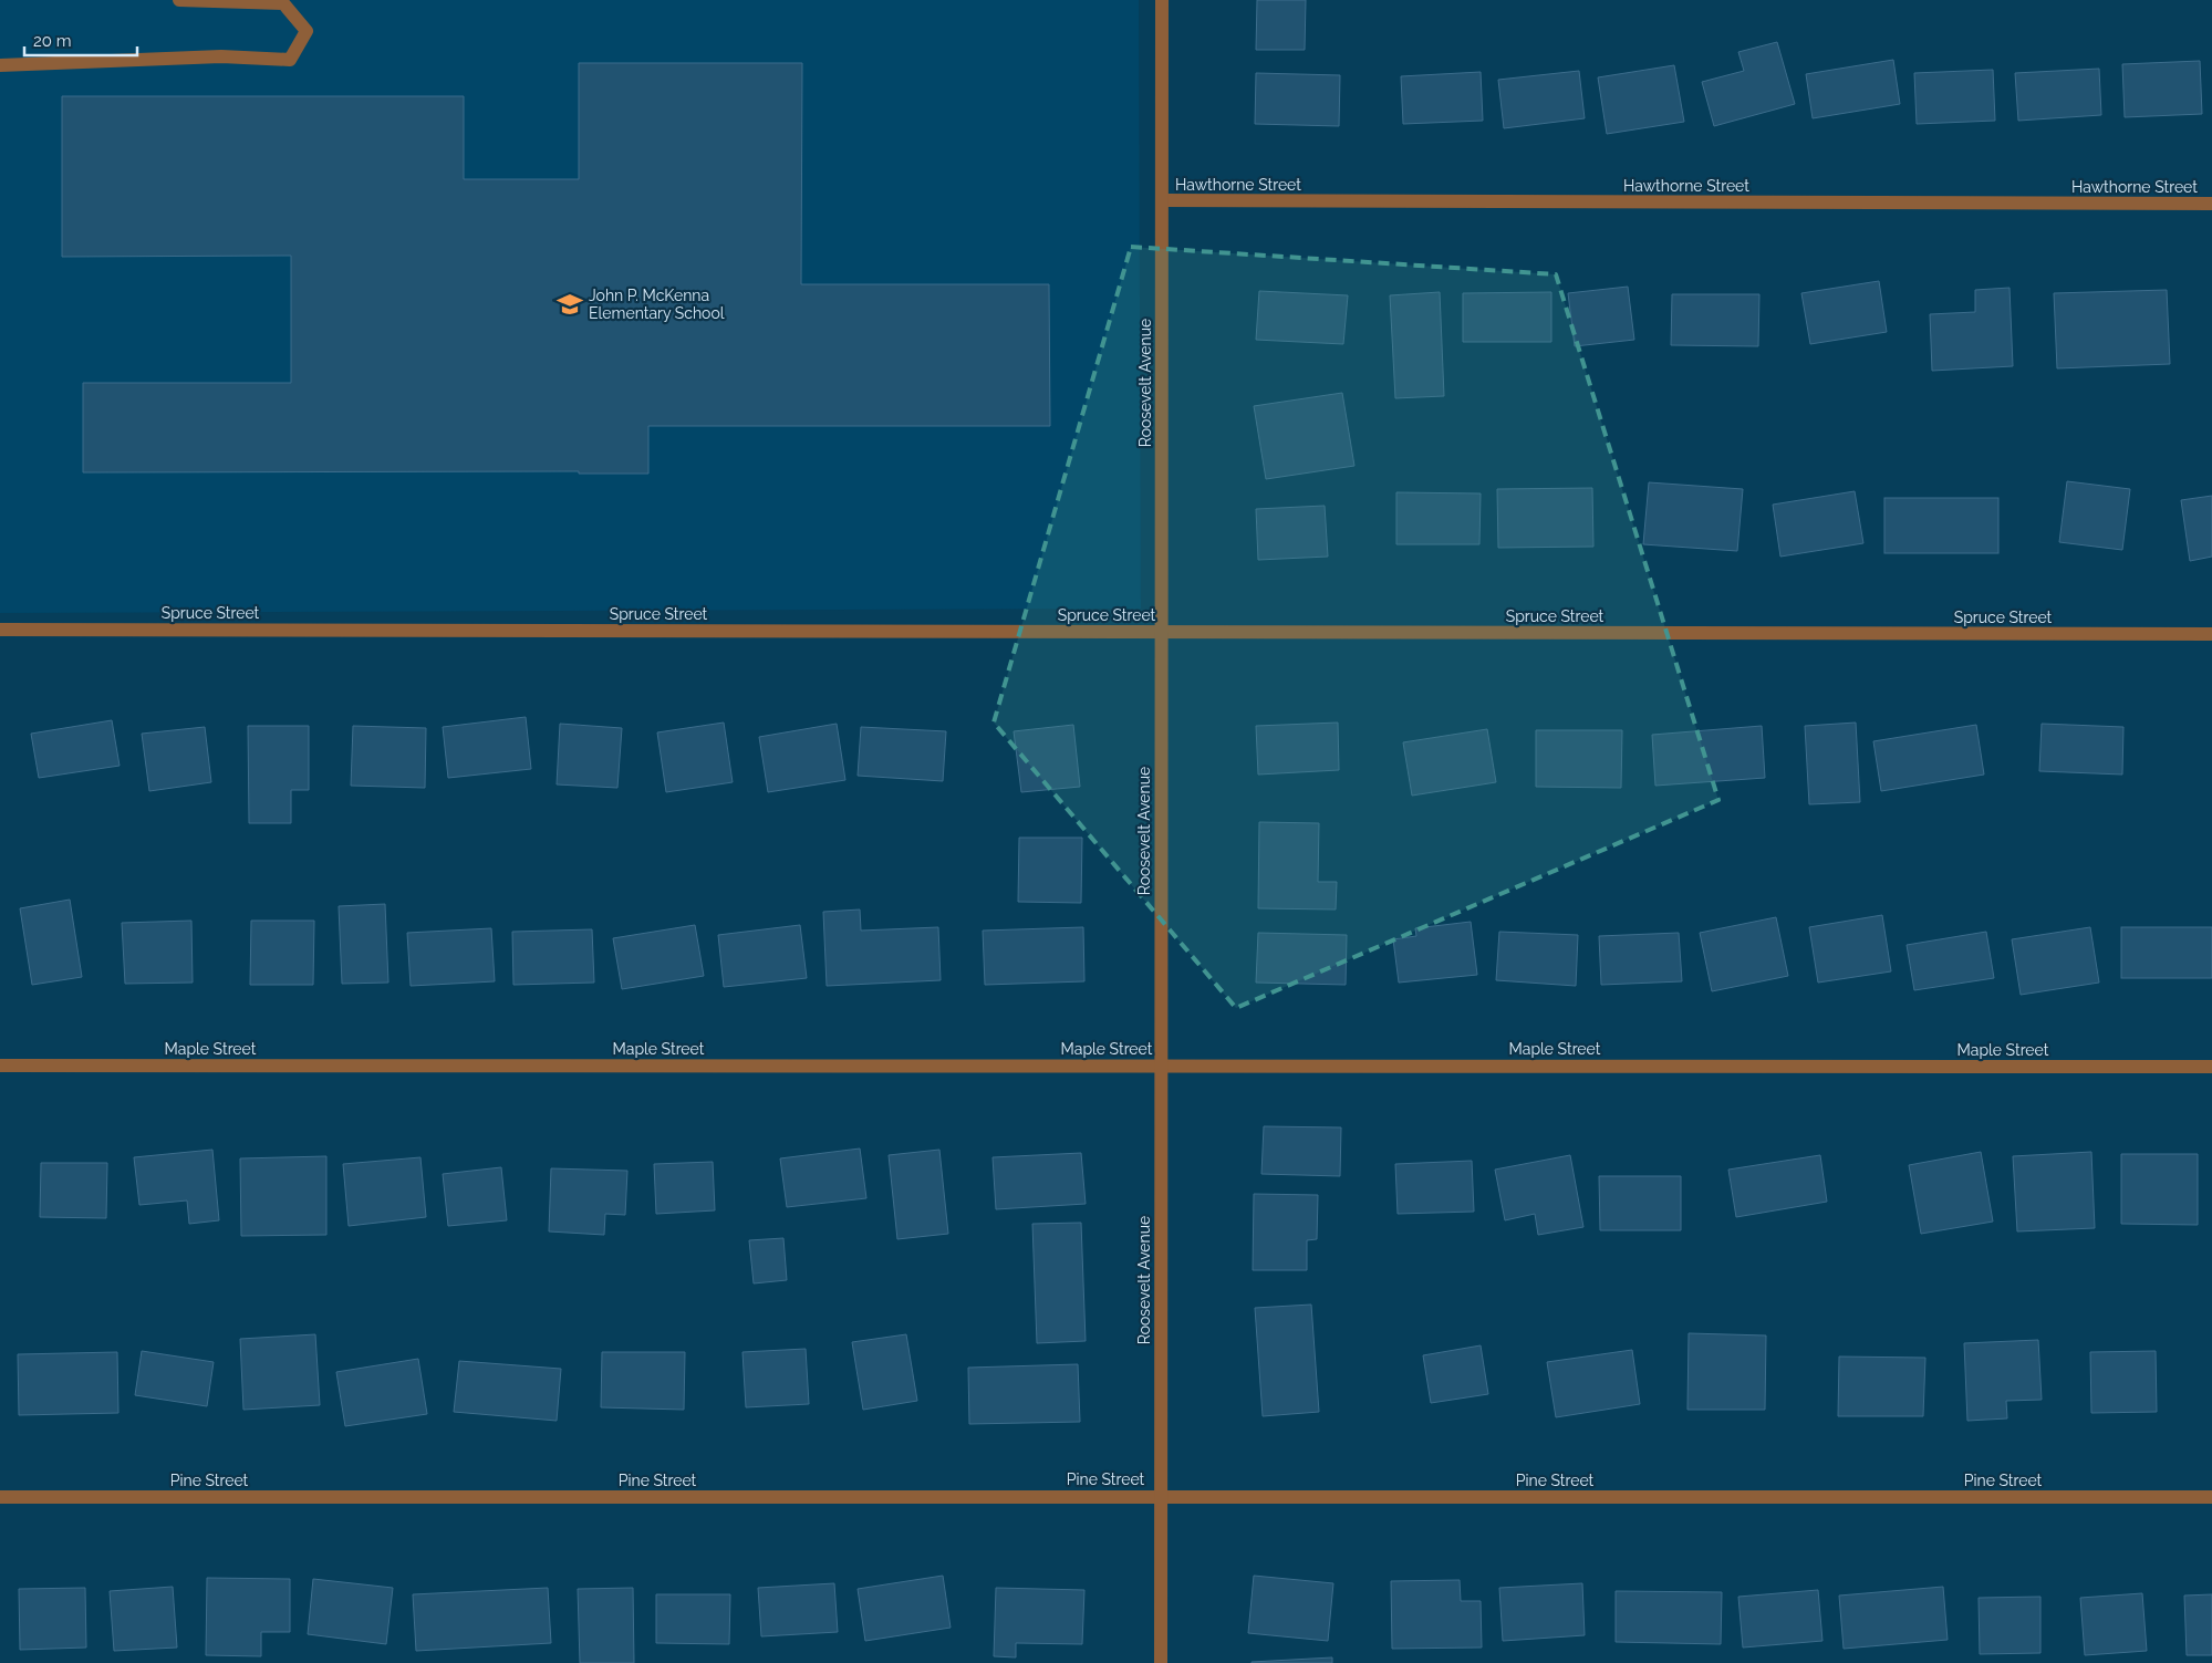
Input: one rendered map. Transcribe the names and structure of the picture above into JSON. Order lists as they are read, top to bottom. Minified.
{"streets":{"street":["Hawthorne Street","Roosevelt Avenue","Spruce Street","Maple Street","Pine Street"]},"crossings":[["Hawthorne Street","Roosevelt Avenue"],["Roosevelt Avenue","Spruce Street"],["Roosevelt Avenue","Maple Street"],["Roosevelt Avenue","Pine Street"]],"places":{"school or university":["John P. McKenna Elementary School"]},"scale_bar":"20 m"}
